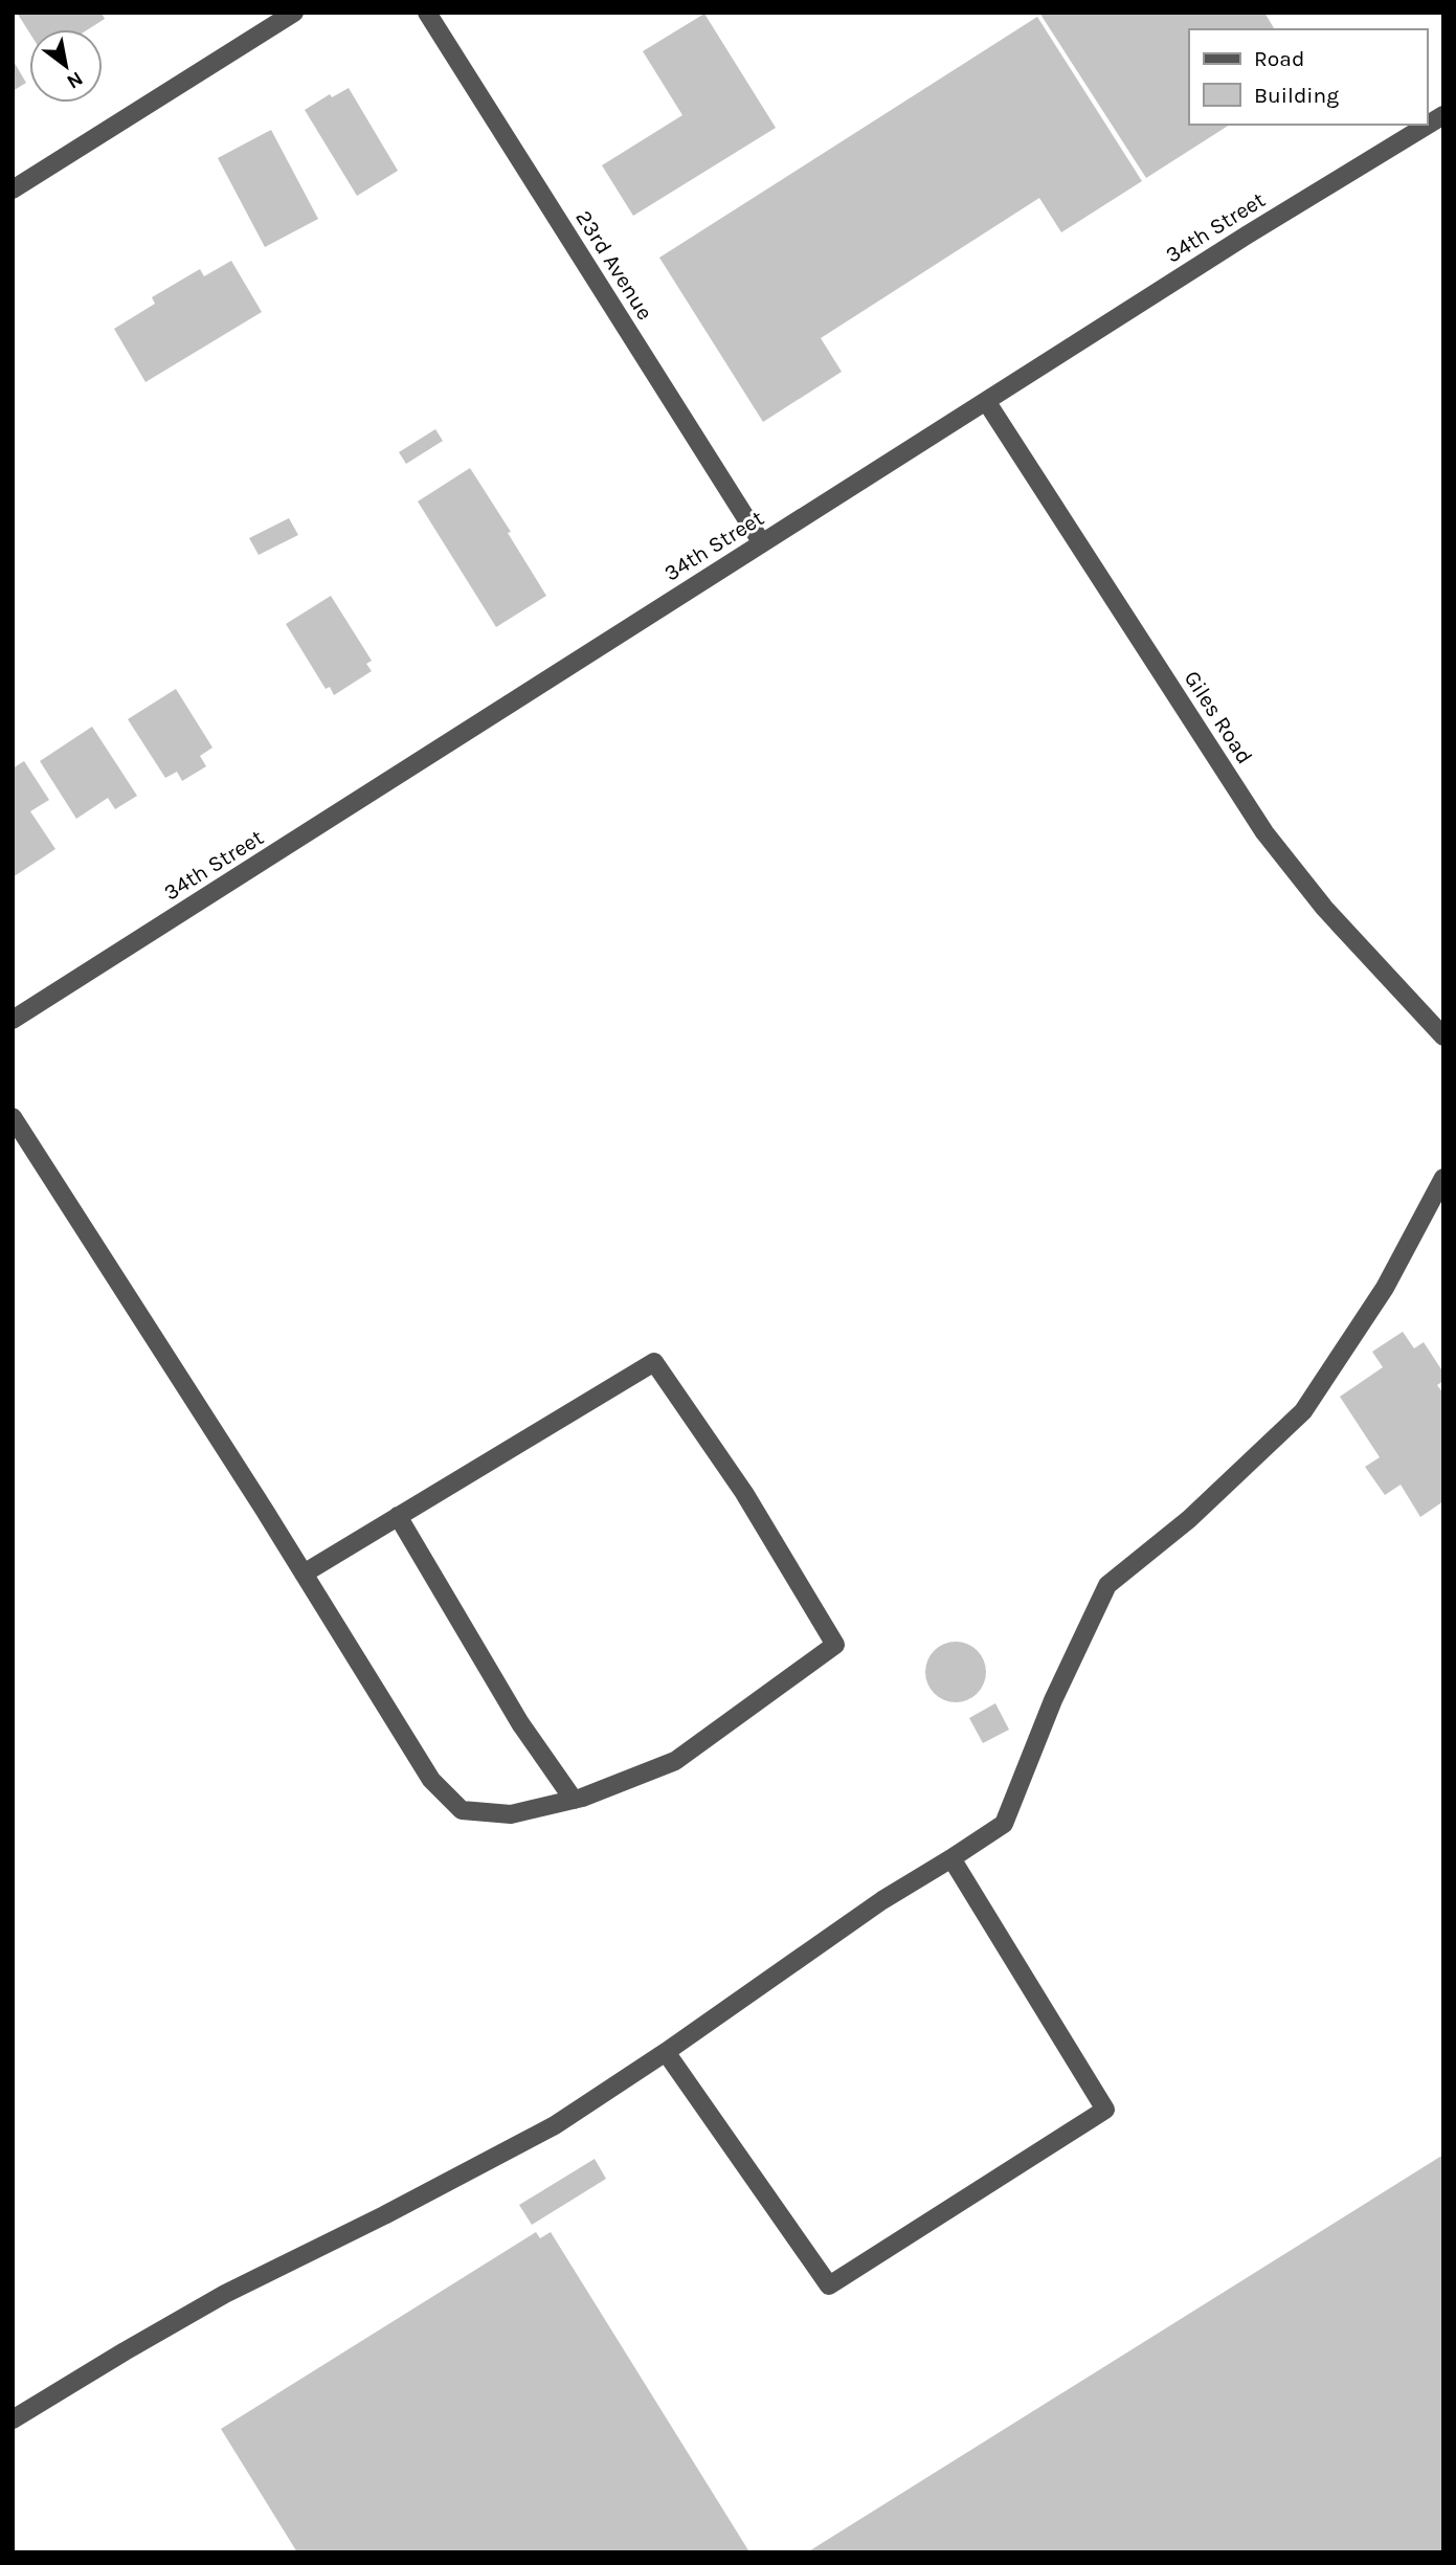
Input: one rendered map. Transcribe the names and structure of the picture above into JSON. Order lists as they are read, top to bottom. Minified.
{"streets":{"street":["34th Street","23rd Avenue","Giles Road"]},"crossings":[["34th Street","23rd Avenue"],["34th Street","Giles Road"]],"legend":["Road","Building"],"north":"bottom right"}
